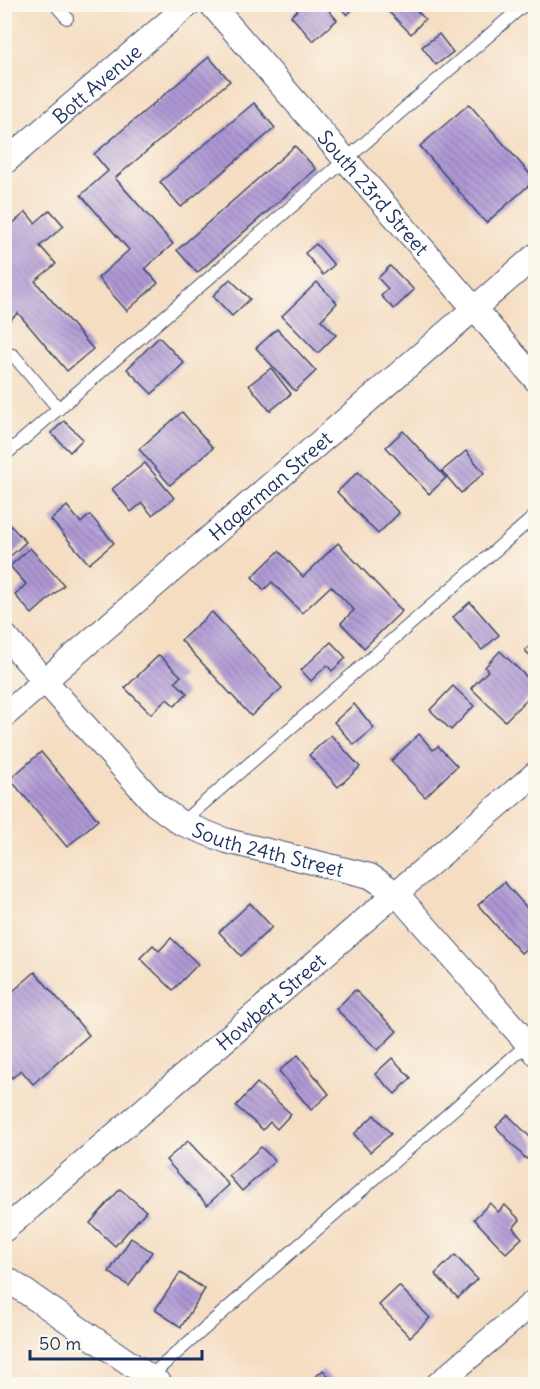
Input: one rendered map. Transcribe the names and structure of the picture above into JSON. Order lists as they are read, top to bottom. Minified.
{"streets":{"street":["Bott Avenue","South 23rd Street","Hagerman Street","South 24th Street","Howbert Street"]},"crossings":[["South 23rd Street","Hagerman Street"],["Hagerman Street","South 24th Street"],["South 24th Street","Howbert Street"]],"scale_bar":"50 m"}
